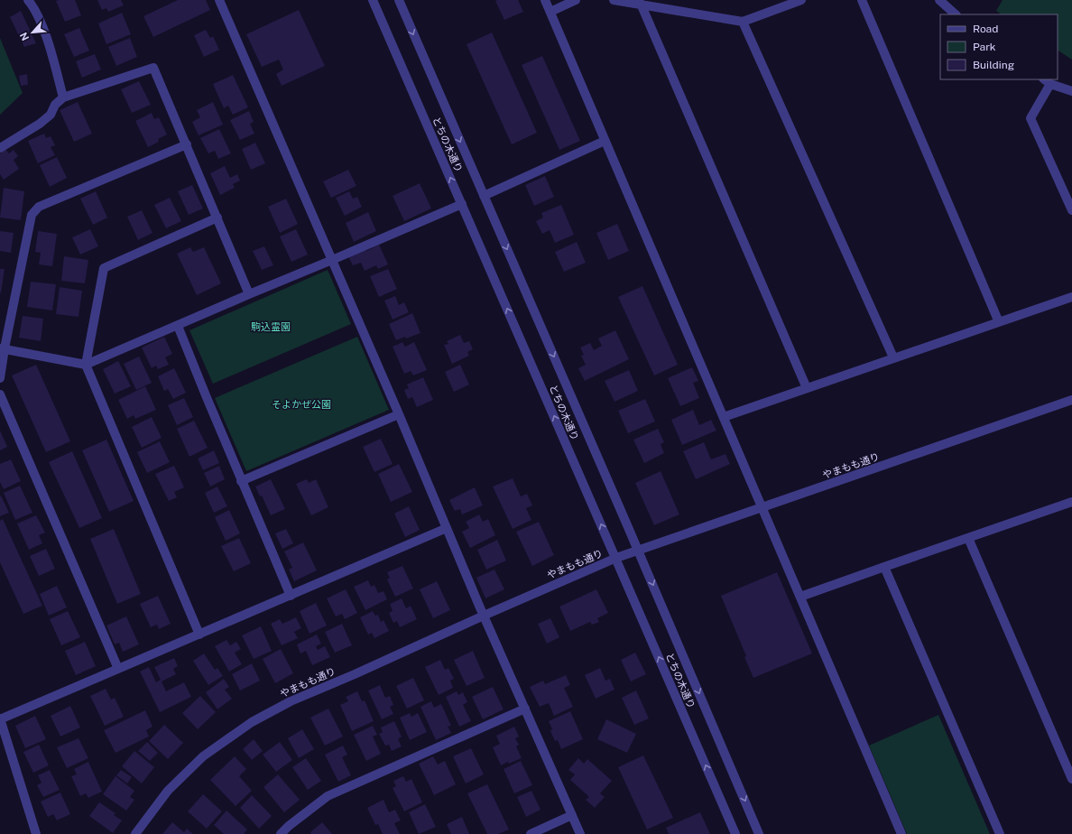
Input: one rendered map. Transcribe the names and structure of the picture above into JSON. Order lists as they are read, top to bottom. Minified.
{"streets":{"street":["とちの木通り","やまもも通り"]},"crossings":[["とちの木通り","やまもも通り"]],"parks":["駒込霊園","そよかぜ公園"],"legend":["Road","Park","Building"],"north":"bottom left"}
